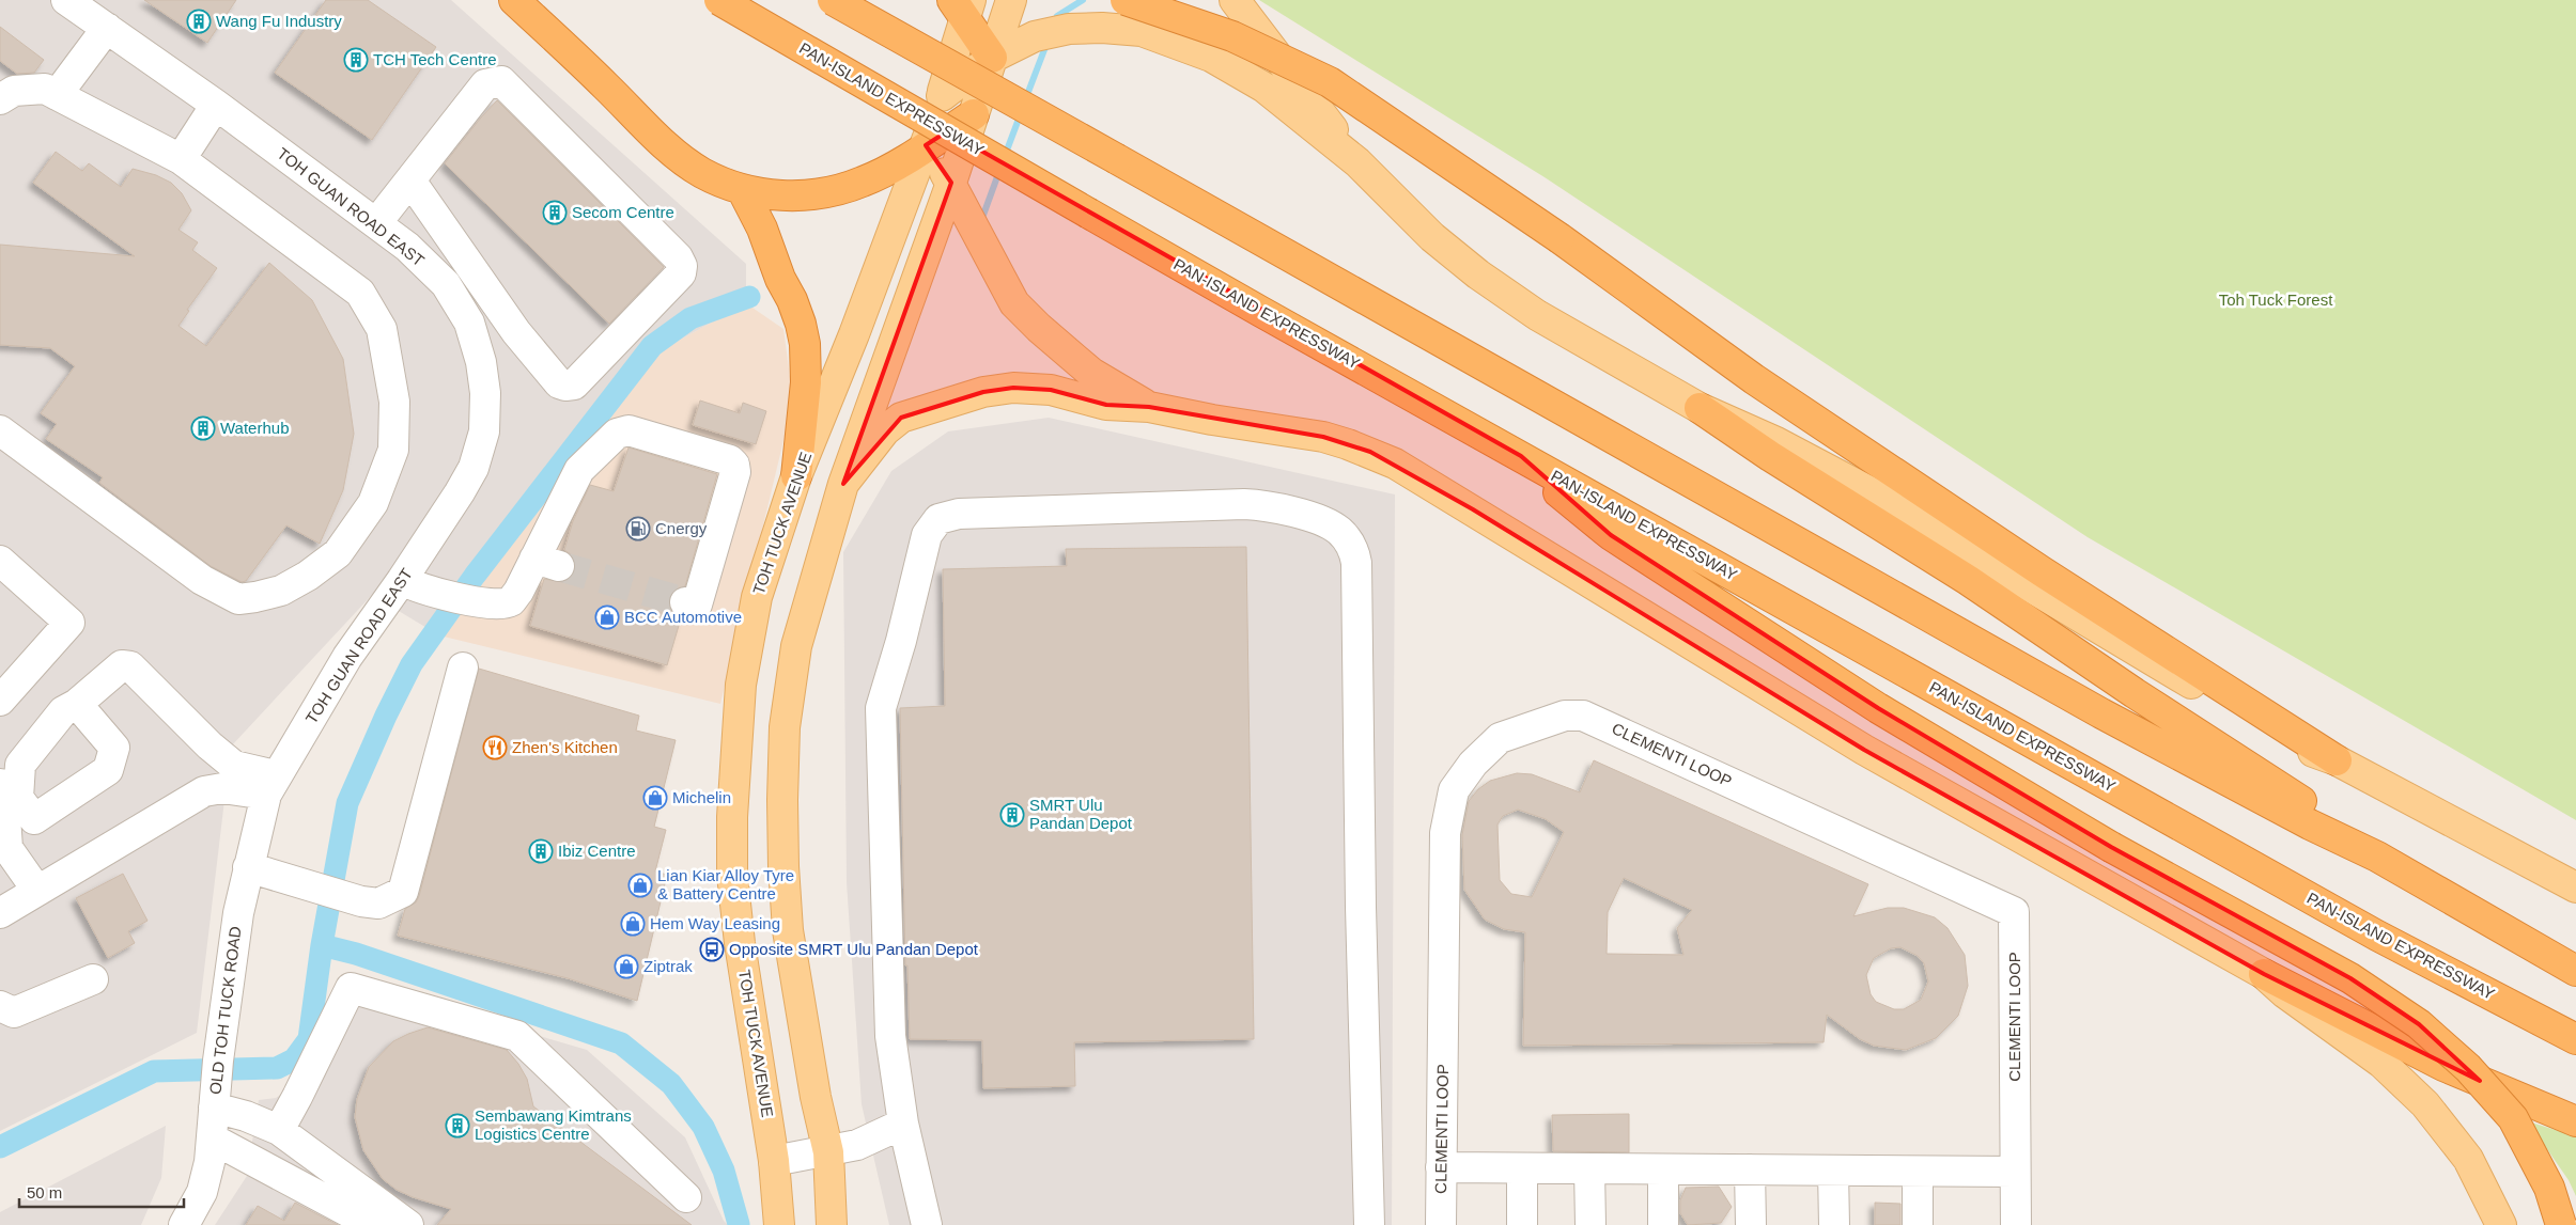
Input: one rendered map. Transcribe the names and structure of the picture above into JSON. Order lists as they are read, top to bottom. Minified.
{"streets":{"highway":["PAN-ISLAND EXPRESSWAY"],"main road":["TOH TUCK AVENUE"],"street":["TOH GUAN ROAD EAST","CLEMENTI LOOP","OLD TOH TUCK ROAD"]},"crossings":[["TOH GUAN ROAD EAST","OLD TOH TUCK ROAD"]],"parks":["Toh Tuck Forest"],"places":{"building":["Wang Fu Industry","TCH Tech Centre","Secom Centre","Waterhub","SMRT Ulu Pandan Depot","Ibiz Centre","Sembawang Kimtrans Logistics Centre"],"fuel station":["Cnergy"],"shop":["BCC Automotive","Michelin","Lian Kiar Alloy Tyre & Battery Centre","Hem Way Leasing","Ziptrak"],"restaurant":["Zhen's Kitchen"],"bus stop":["Opposite SMRT Ulu Pandan Depot"]},"scale_bar":"50 m"}
